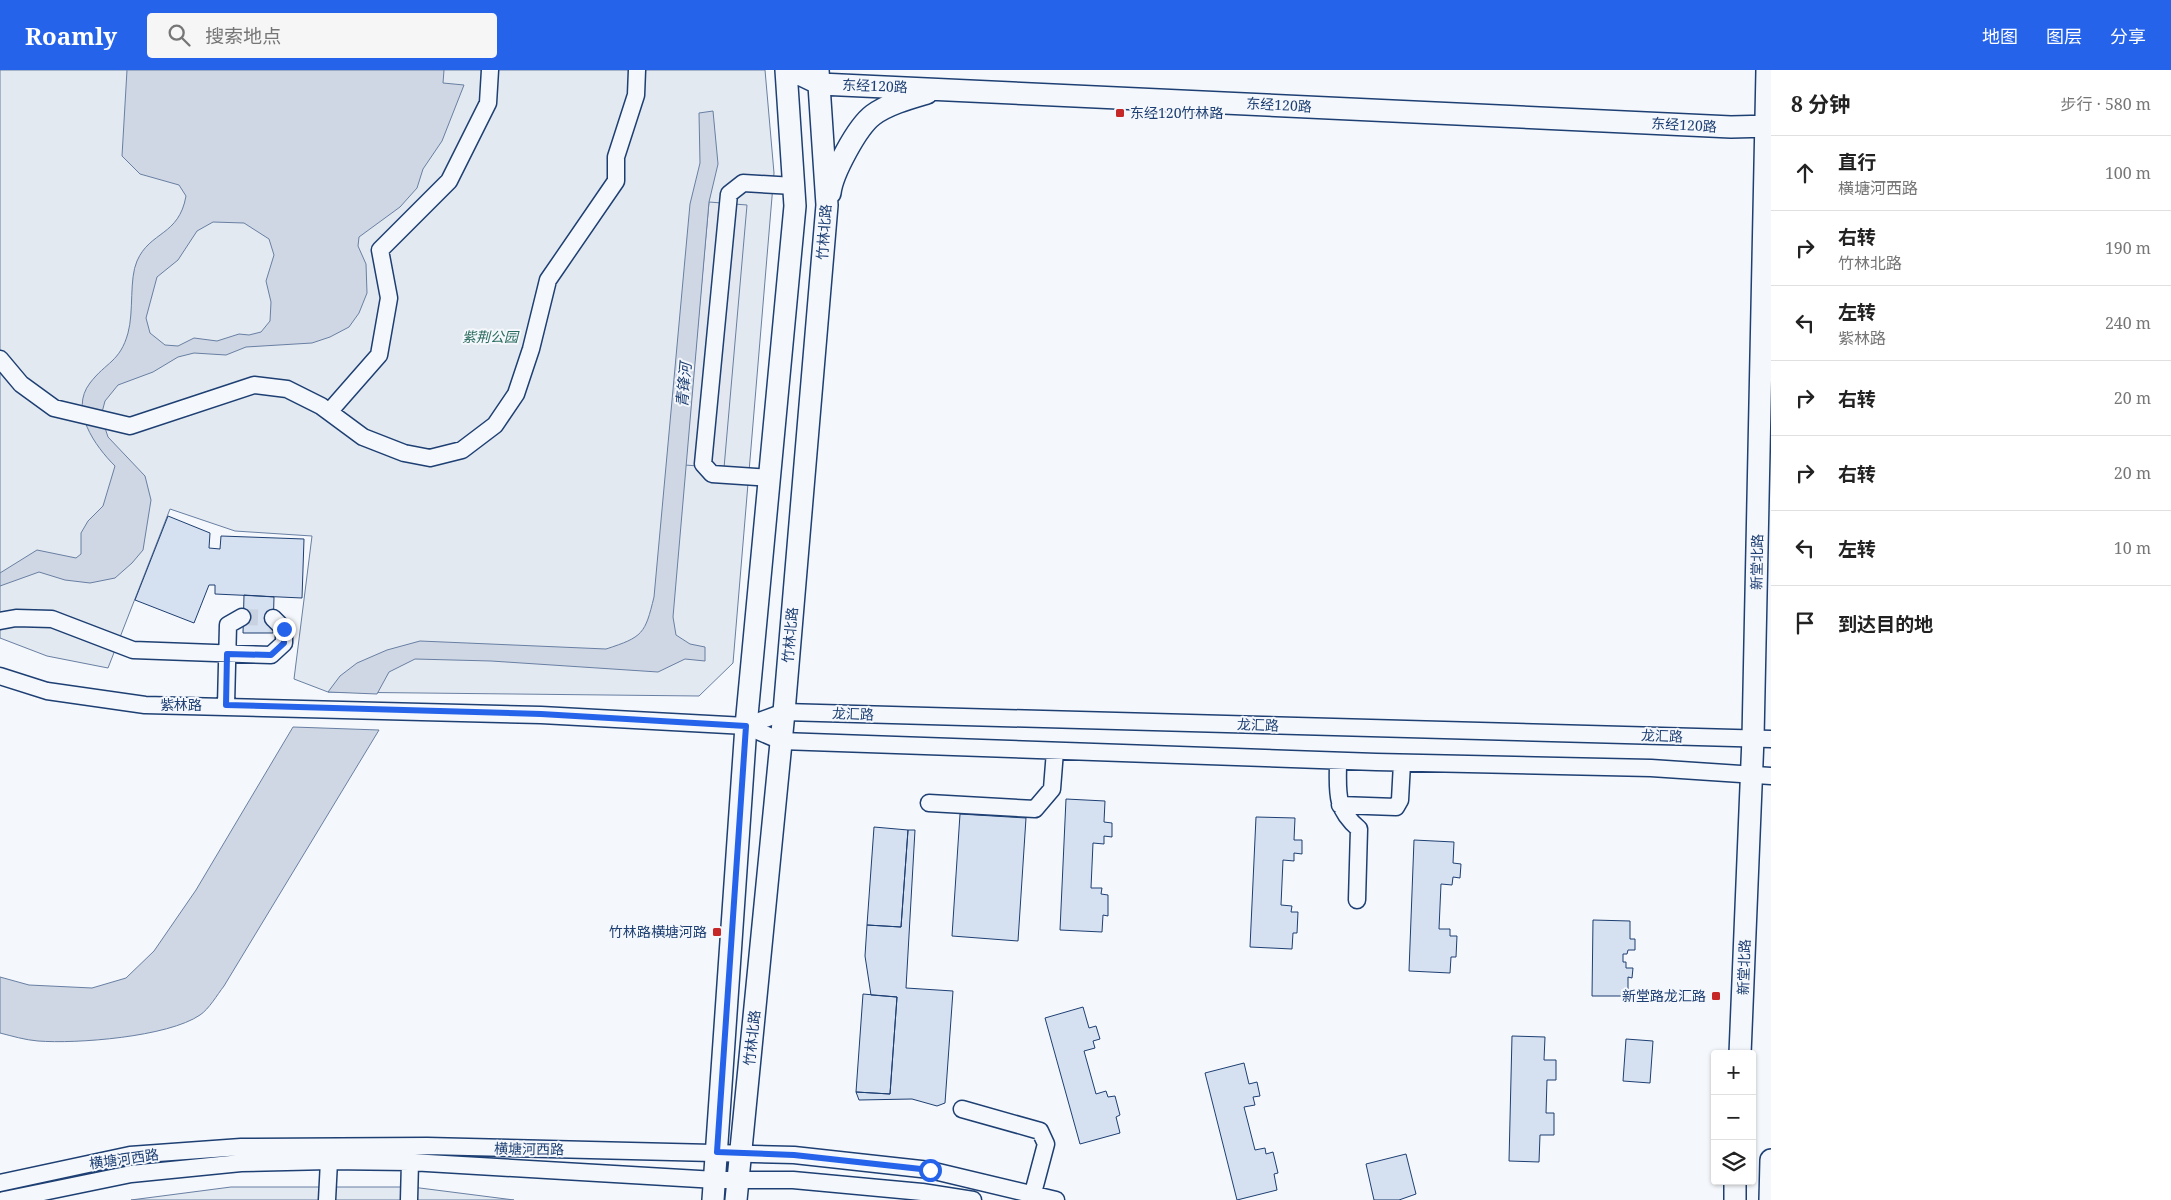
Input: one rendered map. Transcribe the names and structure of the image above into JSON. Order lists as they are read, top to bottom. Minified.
{"streets":{"main road":["东经120路","竹林北路","新堂北路"],"street":["紫林路","龙汇路","横塘河西路"]},"crossings":[["东经120路","竹林北路"],["东经120路","新堂北路"],["竹林北路","紫林路"],["竹林北路","龙汇路"],["竹林北路","横塘河西路"],["新堂北路","龙汇路"],["紫林路","龙汇路"]],"water":["青锋河"],"parks":["紫荆公园"],"places":{"transit":["东经120竹林路","竹林路横塘河路","新堂路龙汇路"]},"page":{"header":"Roamly","search":"搜索地点","nav":["地图","图层","分享"],"heading":["8 分钟","步行 · 580 m"],"list":[["直行","横塘河西路","100 m"],["右转","竹林北路","190 m"],["左转","紫林路","240 m"],["右转","20 m"],["右转","20 m"],["左转","10 m"],"到达目的地"],"map_buttons":["+","−"]}}
